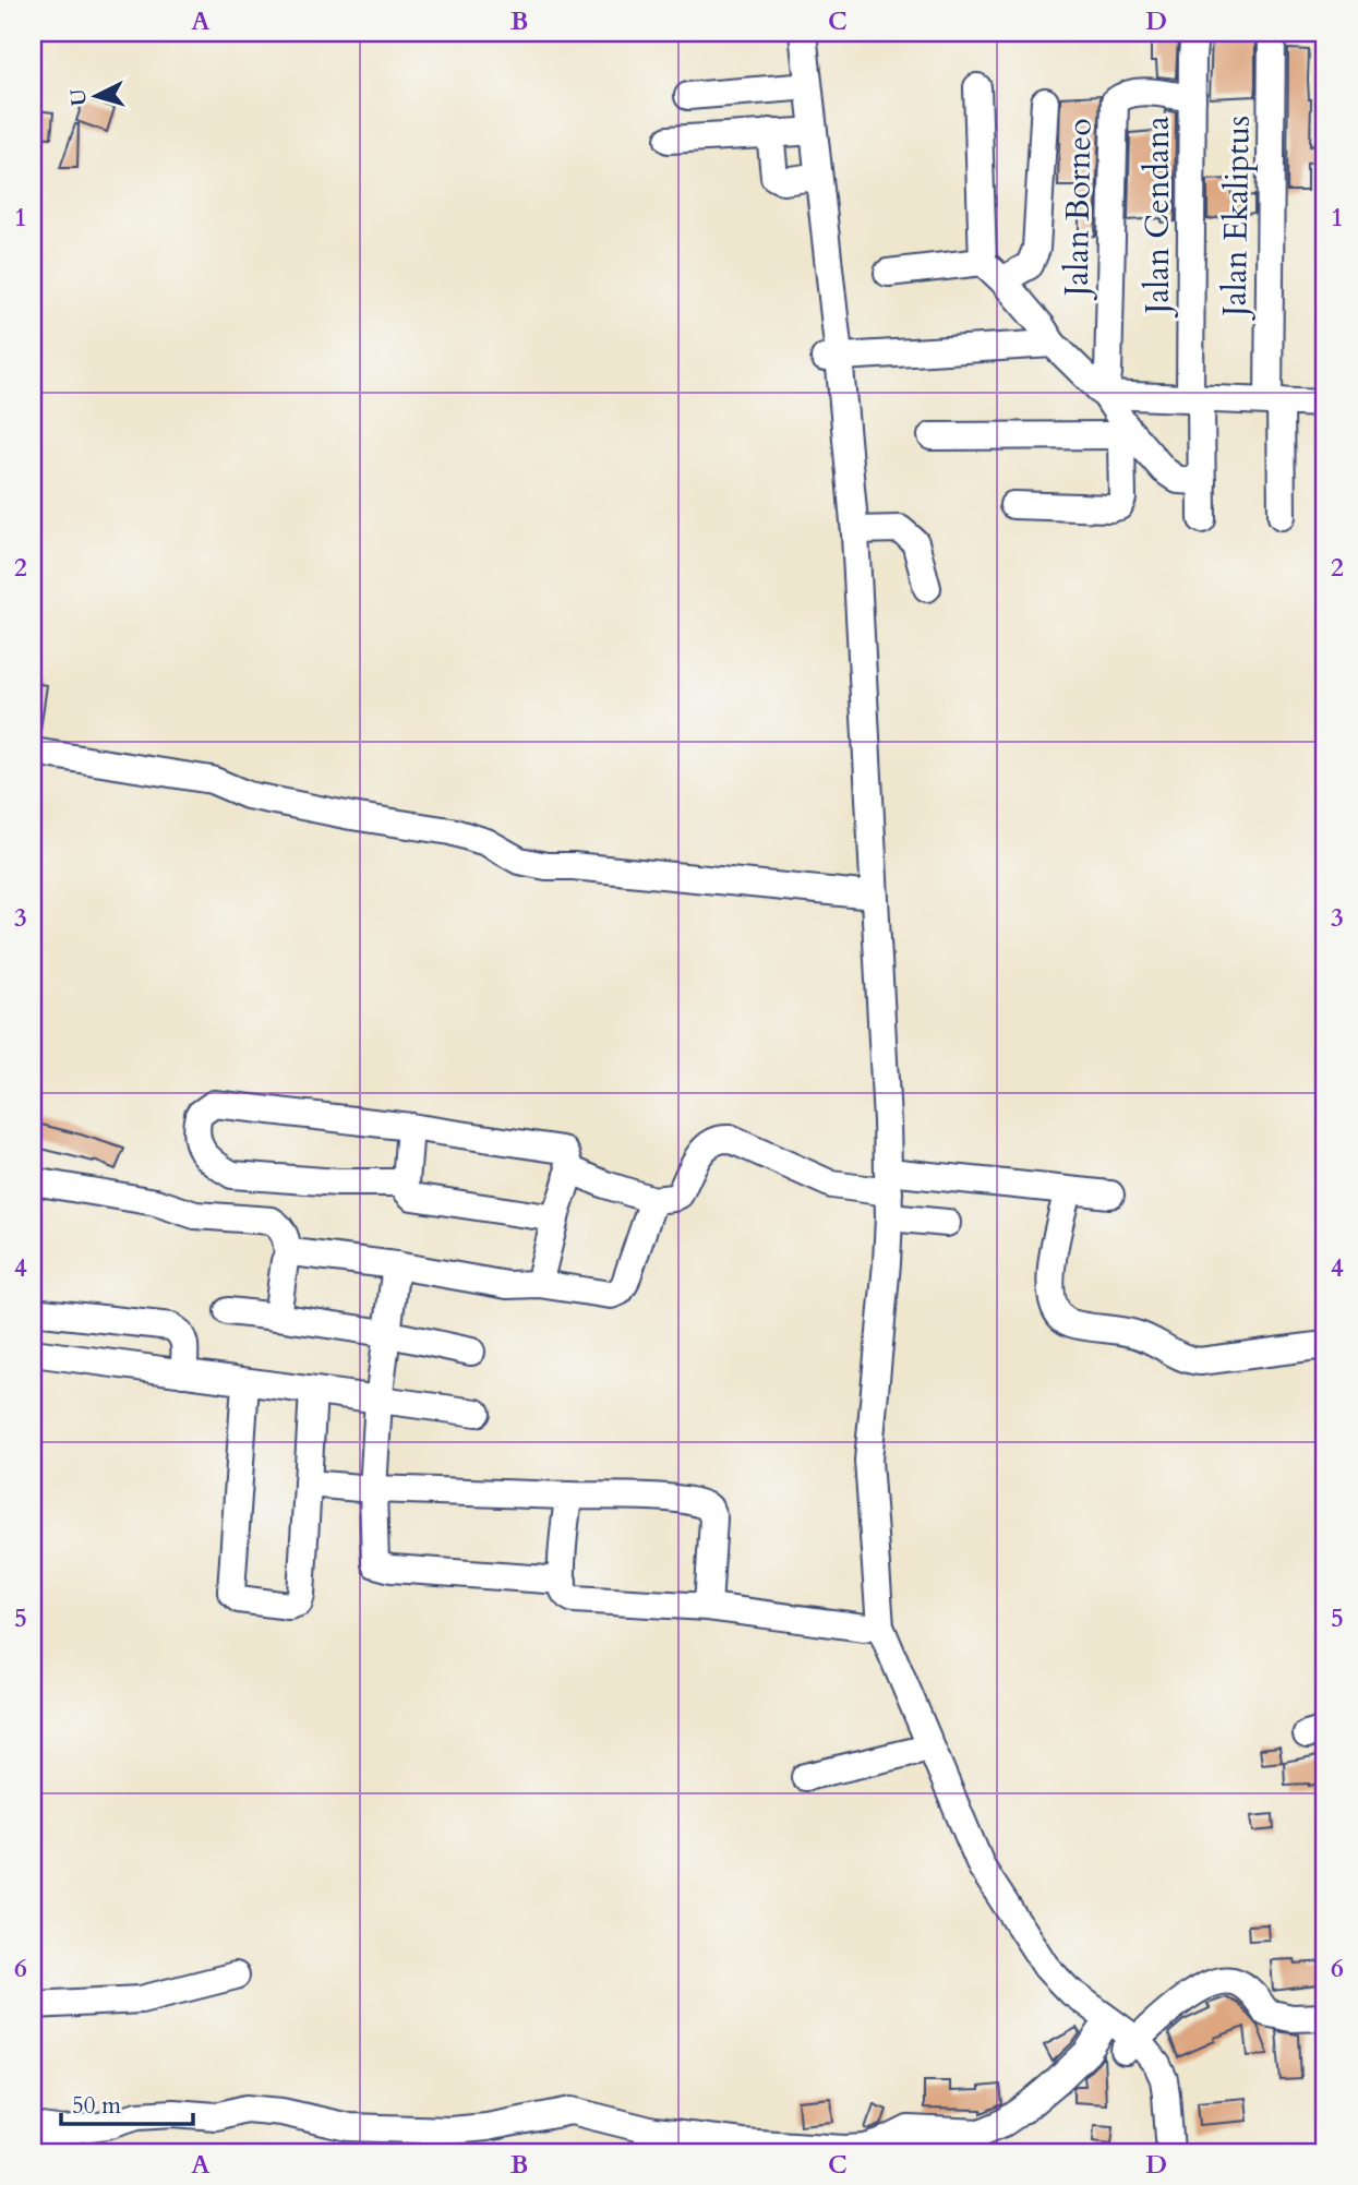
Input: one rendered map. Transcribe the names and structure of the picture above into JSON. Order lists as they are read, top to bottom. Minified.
{"streets":{"street":["Jalan Borneo","Jalan Cendana","Jalan Ekaliptus"]},"crossings":[["Jalan Borneo","Jalan Cendana"]],"scale_bar":"50 m","north":"left","grid":{"columns":["A","B","C","D"],"rows":["1","2","3","4","5","6"]}}
